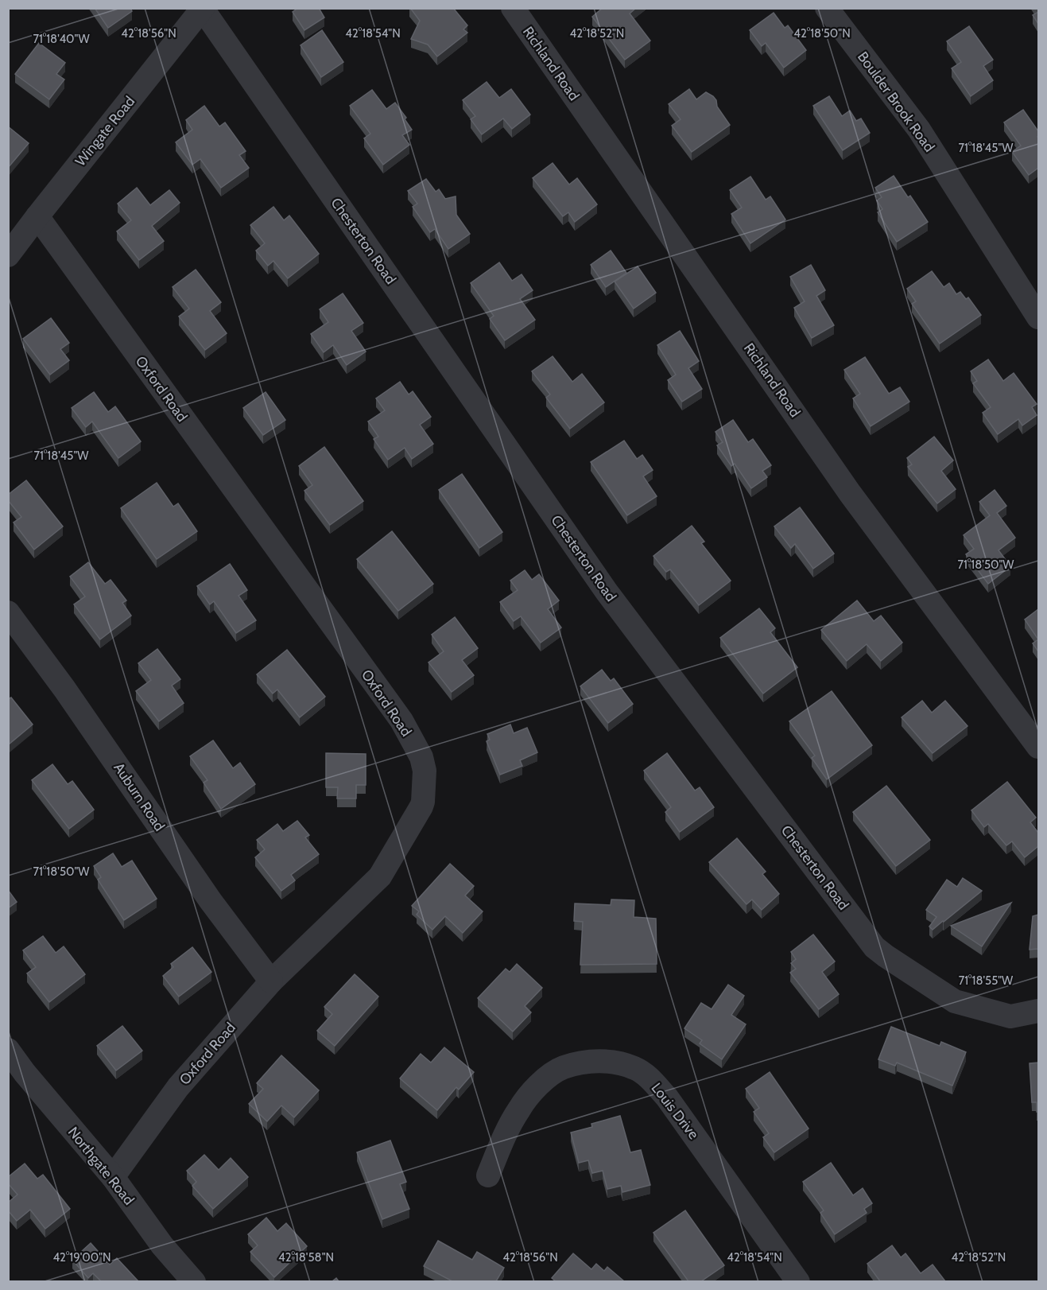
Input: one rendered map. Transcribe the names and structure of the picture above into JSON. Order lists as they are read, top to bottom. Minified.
{"streets":{"street":["Richland Road","Boulder Brook Road","Wingate Road","Chesterton Road","Oxford Road","Auburn Road","Louis Drive","Northgate Road"]},"crossings":[["Wingate Road","Chesterton Road"],["Wingate Road","Oxford Road"],["Oxford Road","Auburn Road"],["Oxford Road","Northgate Road"]],"coordinates":["42°18'56\"N","42°18'54\"N","42°18'52\"N","42°18'50\"N","71°18'40\"W","71°18'45\"W","71°18'50\"W","71°18'55\"W","42°19'00\"N","42°18'58\"N"]}
